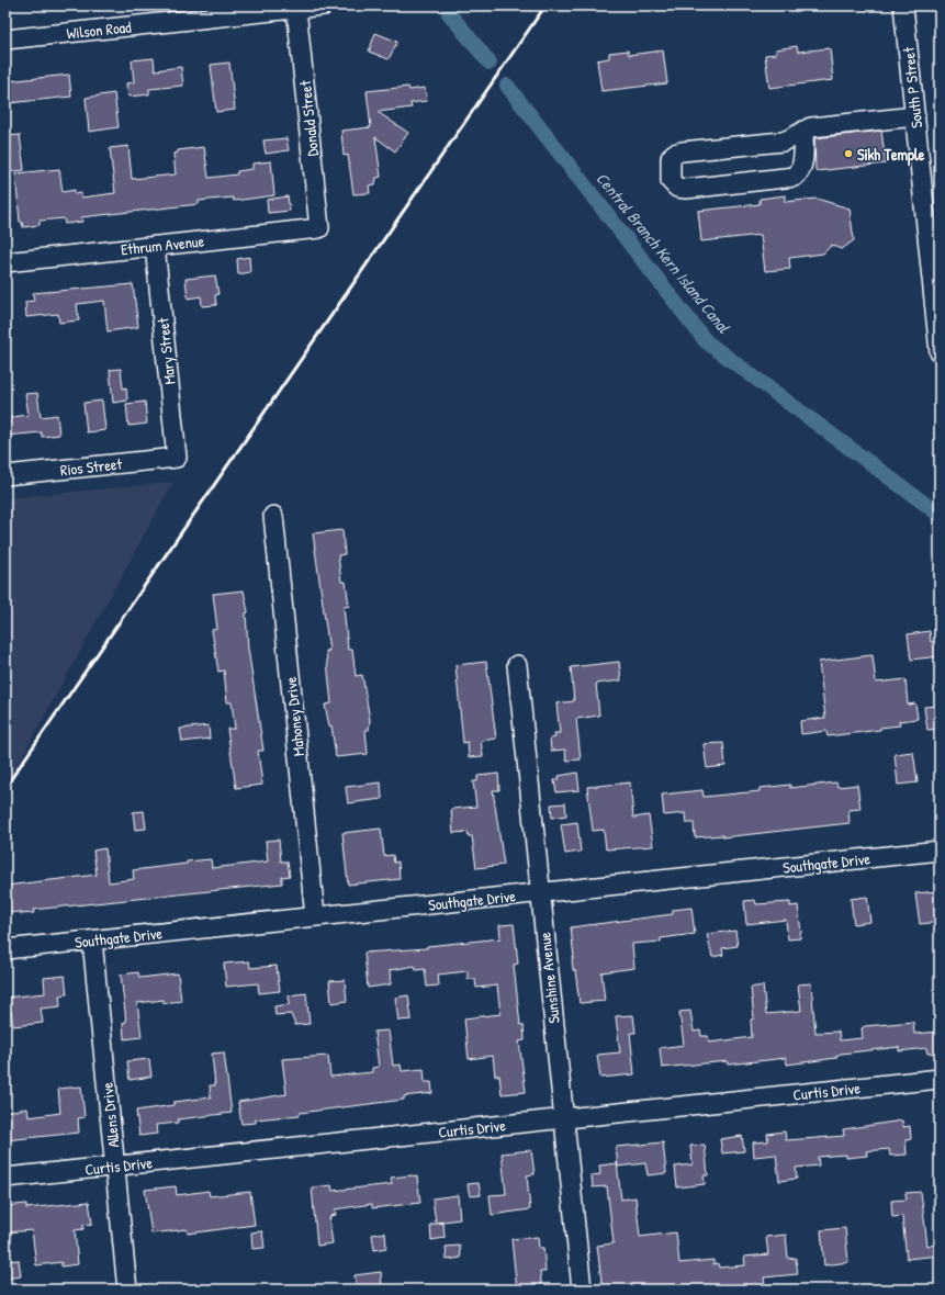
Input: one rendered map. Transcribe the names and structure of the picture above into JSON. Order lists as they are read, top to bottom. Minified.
{"streets":{"street":["Wilson Road","South P Street","Donald Street","Ethrum Avenue","Mary Street","Rios Street","Mahoney Drive","Southgate Drive","Sunshine Avenue","Curtis Drive","Allens Drive"]},"crossings":[["Wilson Road","Donald Street"],["Donald Street","Ethrum Avenue"],["Ethrum Avenue","Mary Street"],["Mary Street","Rios Street"],["Mahoney Drive","Southgate Drive"],["Southgate Drive","Sunshine Avenue"],["Southgate Drive","Allens Drive"],["Sunshine Avenue","Curtis Drive"],["Curtis Drive","Allens Drive"]],"water":["Central Branch Kern Island Canal"],"places":["Sikh Temple"]}
